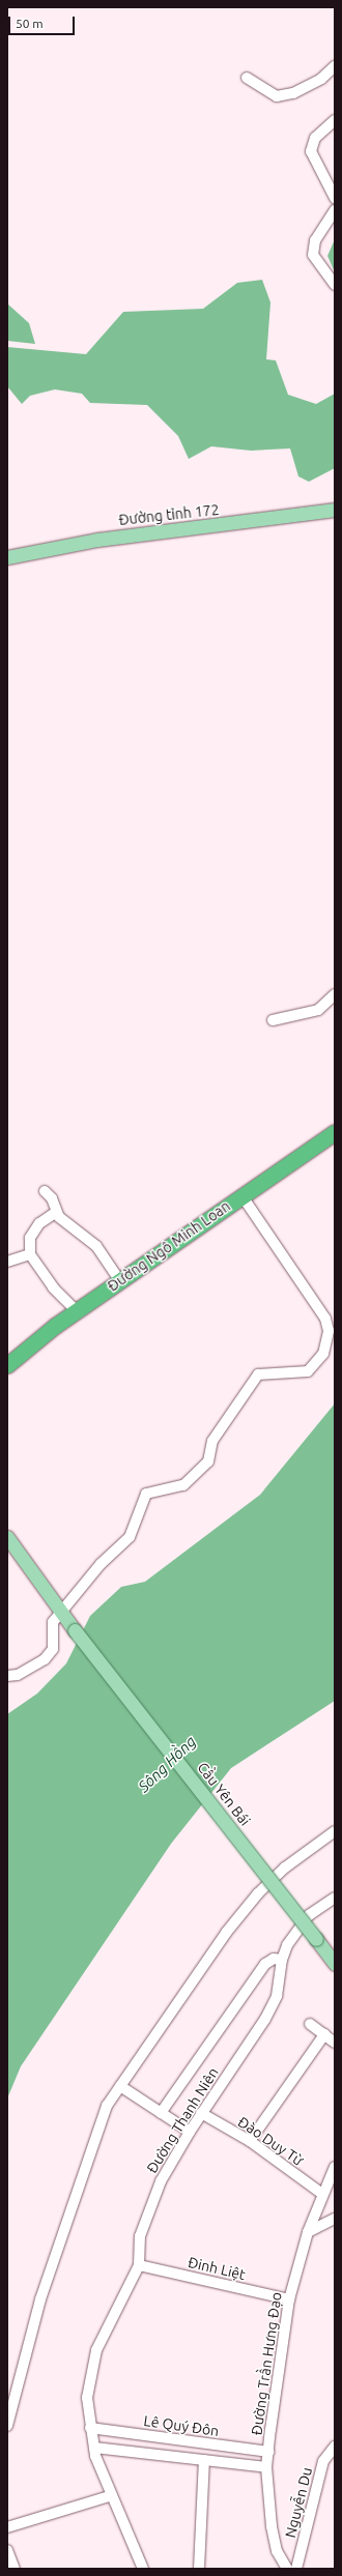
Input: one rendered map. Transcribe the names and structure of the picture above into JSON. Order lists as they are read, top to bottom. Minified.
{"streets":{"highway":["Đường Ngô Minh Loan"],"main road":["Đường tỉnh 172","Cầu Yên Bái"],"street":["Đường Thanh Niên","Đào Duy Từ","Đinh Liệt","Đường Trần Hưng Đạo","Lê Quý Đôn","Nguyễn Du"]},"crossings":[["Đường Thanh Niên","Đào Duy Từ"],["Đường Thanh Niên","Đinh Liệt"],["Đường Thanh Niên","Lê Quý Đôn"],["Đào Duy Từ","Đường Trần Hưng Đạo"],["Đinh Liệt","Đường Trần Hưng Đạo"],["Đường Trần Hưng Đạo","Lê Quý Đôn"]],"water":["Sông Hồng"],"scale_bar":"50 m"}
